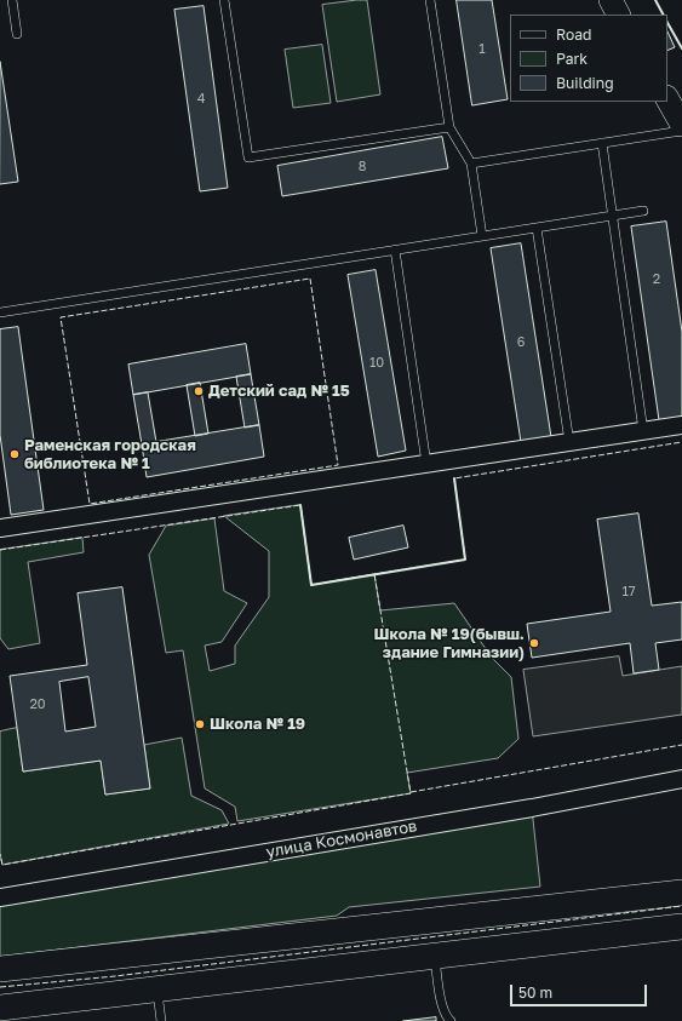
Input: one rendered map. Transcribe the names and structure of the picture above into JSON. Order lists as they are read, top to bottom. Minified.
{"streets":{"street":["улица Космонавтов"]},"places":["Детский сад № 15","Раменская городская библиотека № 1","Школа № 19(бывш. здание Гимназии)","Школа № 19"],"house_numbers":["1","4","8","2","6","10","17","20"],"legend":["Road","Park","Building"],"scale_bar":"50 m"}
